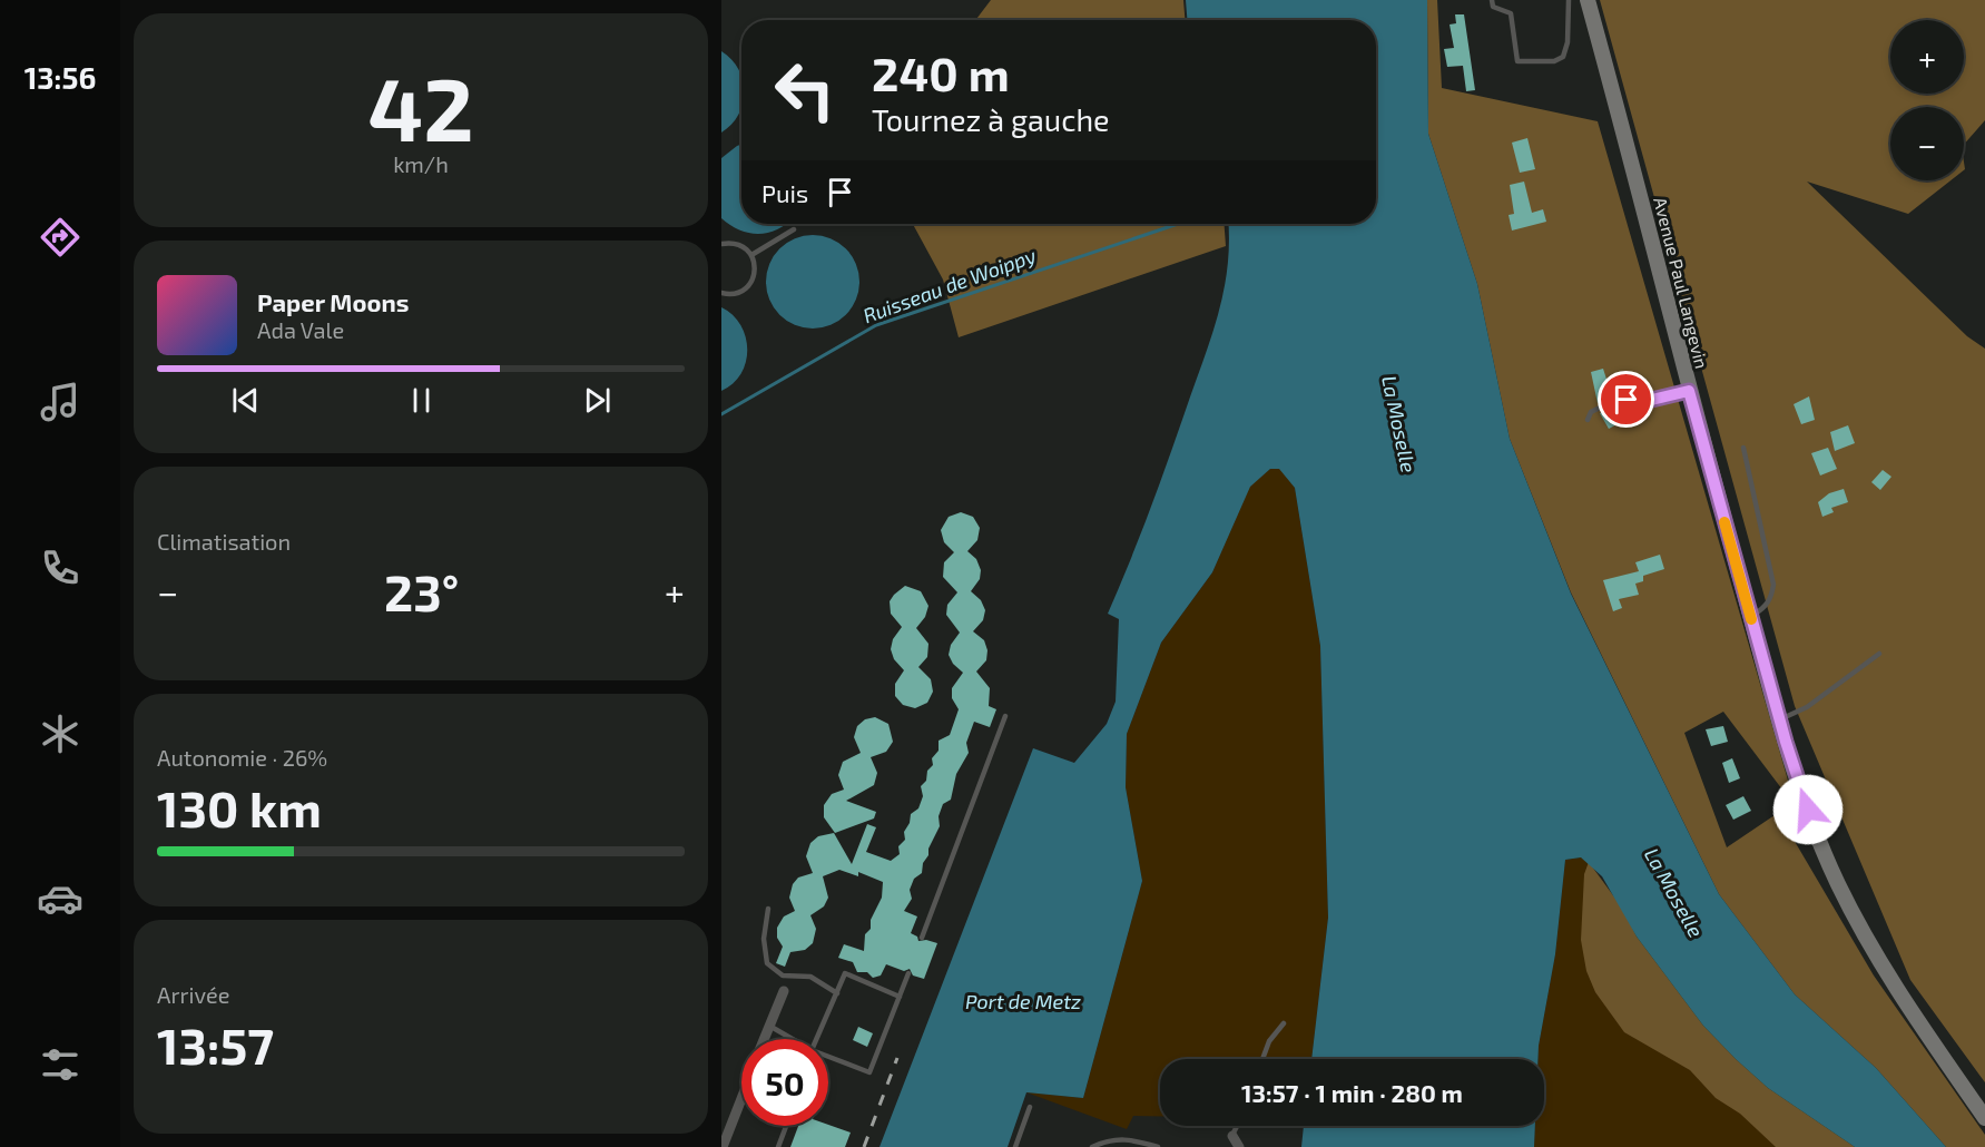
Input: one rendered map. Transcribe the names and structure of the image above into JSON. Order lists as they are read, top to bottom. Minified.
{"streets":{"main road":["Avenue Paul Langevin"]},"water":["Ruisseau de Woippy","La Moselle","Port de Metz"],"page":{"tabs":"13:56","tile":[["42","km/h"],"Climatisation",["Autonomie · 26%","130 km"],["Arrivée","13:57"]],"map_buttons":["+","−"],"turn":["240 m","Tournez à gauche"],"then":"Puis","song":["Paper Moons","Ada Vale"],"heat":["−","23°","+"],"limit":"50","trip":"13:57 · 1 min · 280 m"}}
